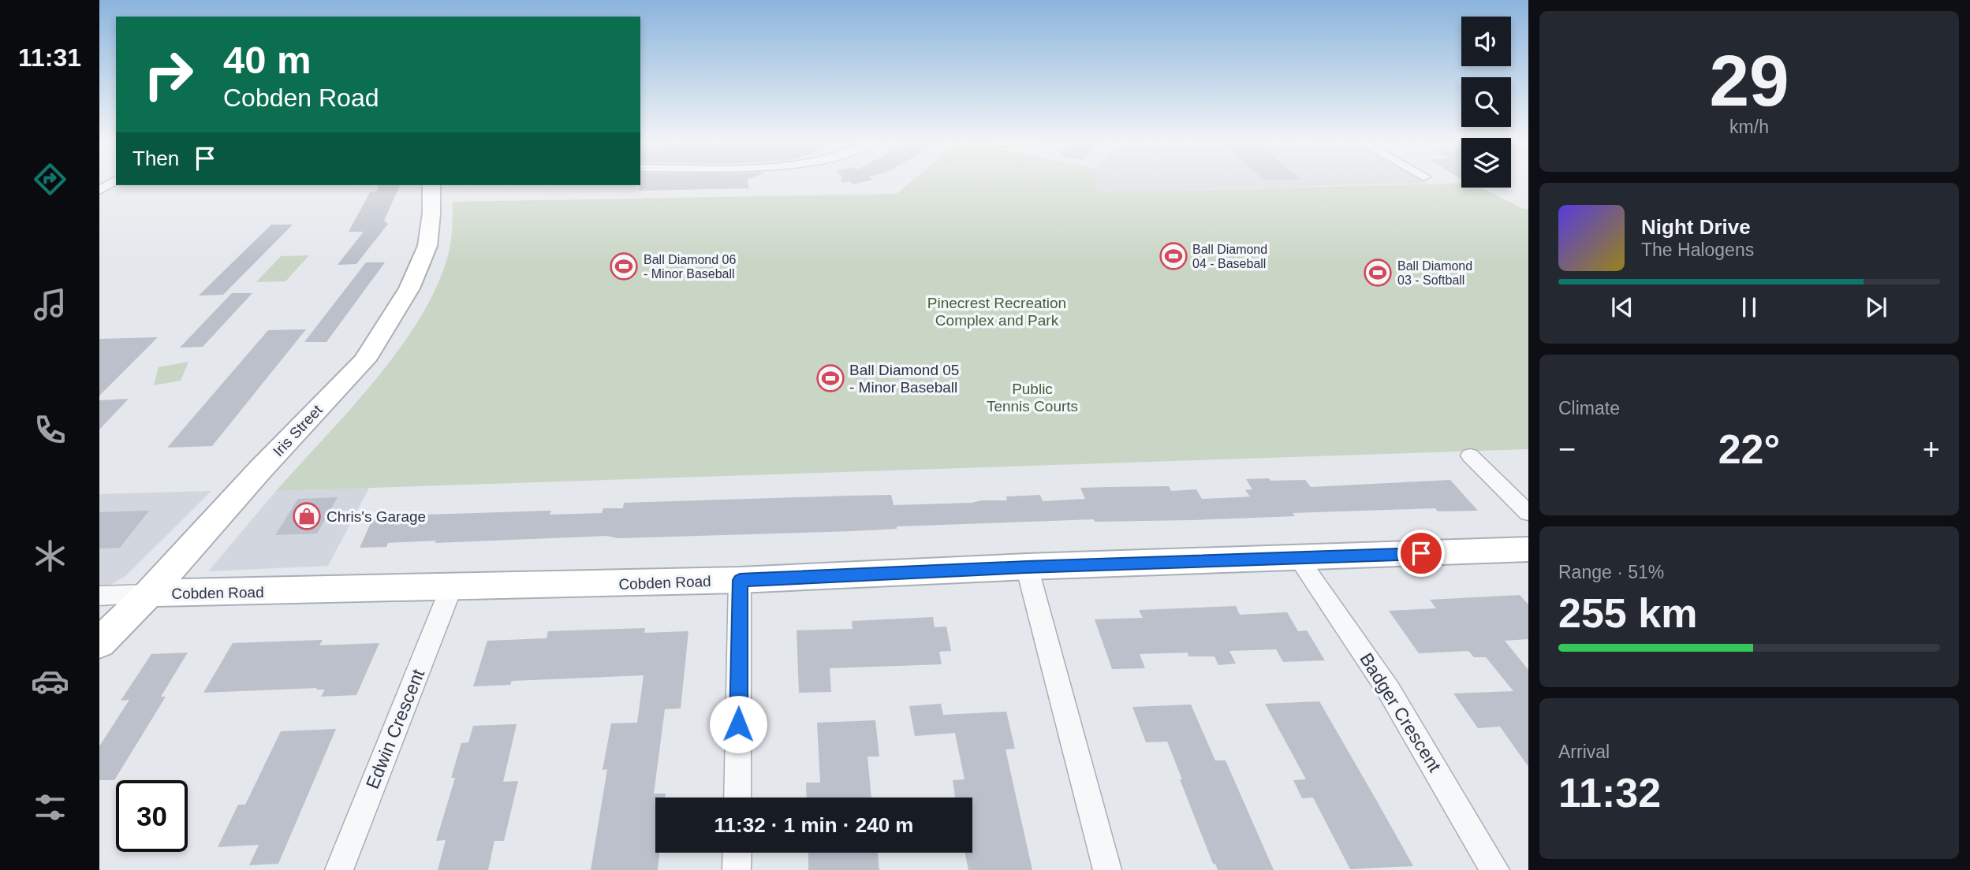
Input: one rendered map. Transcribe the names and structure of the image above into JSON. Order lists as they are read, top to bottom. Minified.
{"streets":{"street":["Iris Street","Cobden Road","Badger Crescent","Edwin Crescent"]},"crossings":[["Iris Street","Cobden Road"],["Cobden Road","Badger Crescent"],["Cobden Road","Edwin Crescent"]],"parks":["Pinecrest Recreation Complex and Park","Public Tennis Courts"],"places":{"sports":["Ball Diamond 04 - Baseball","Ball Diamond 06 - Minor Baseball","Ball Diamond 03 - Softball","Ball Diamond 05 - Minor Baseball"],"shop":["Chris's Garage"]},"page":{"tabs":"11:31","tile":[["29","km/h"],"Climate",["Range · 51%","255 km"],["Arrival","11:32"]],"turn":["40 m","Cobden Road"],"then":"Then","song":["Night Drive","The Halogens"],"heat":["−","22°","+"],"limit":"30","trip":"11:32 · 1 min · 240 m"}}
